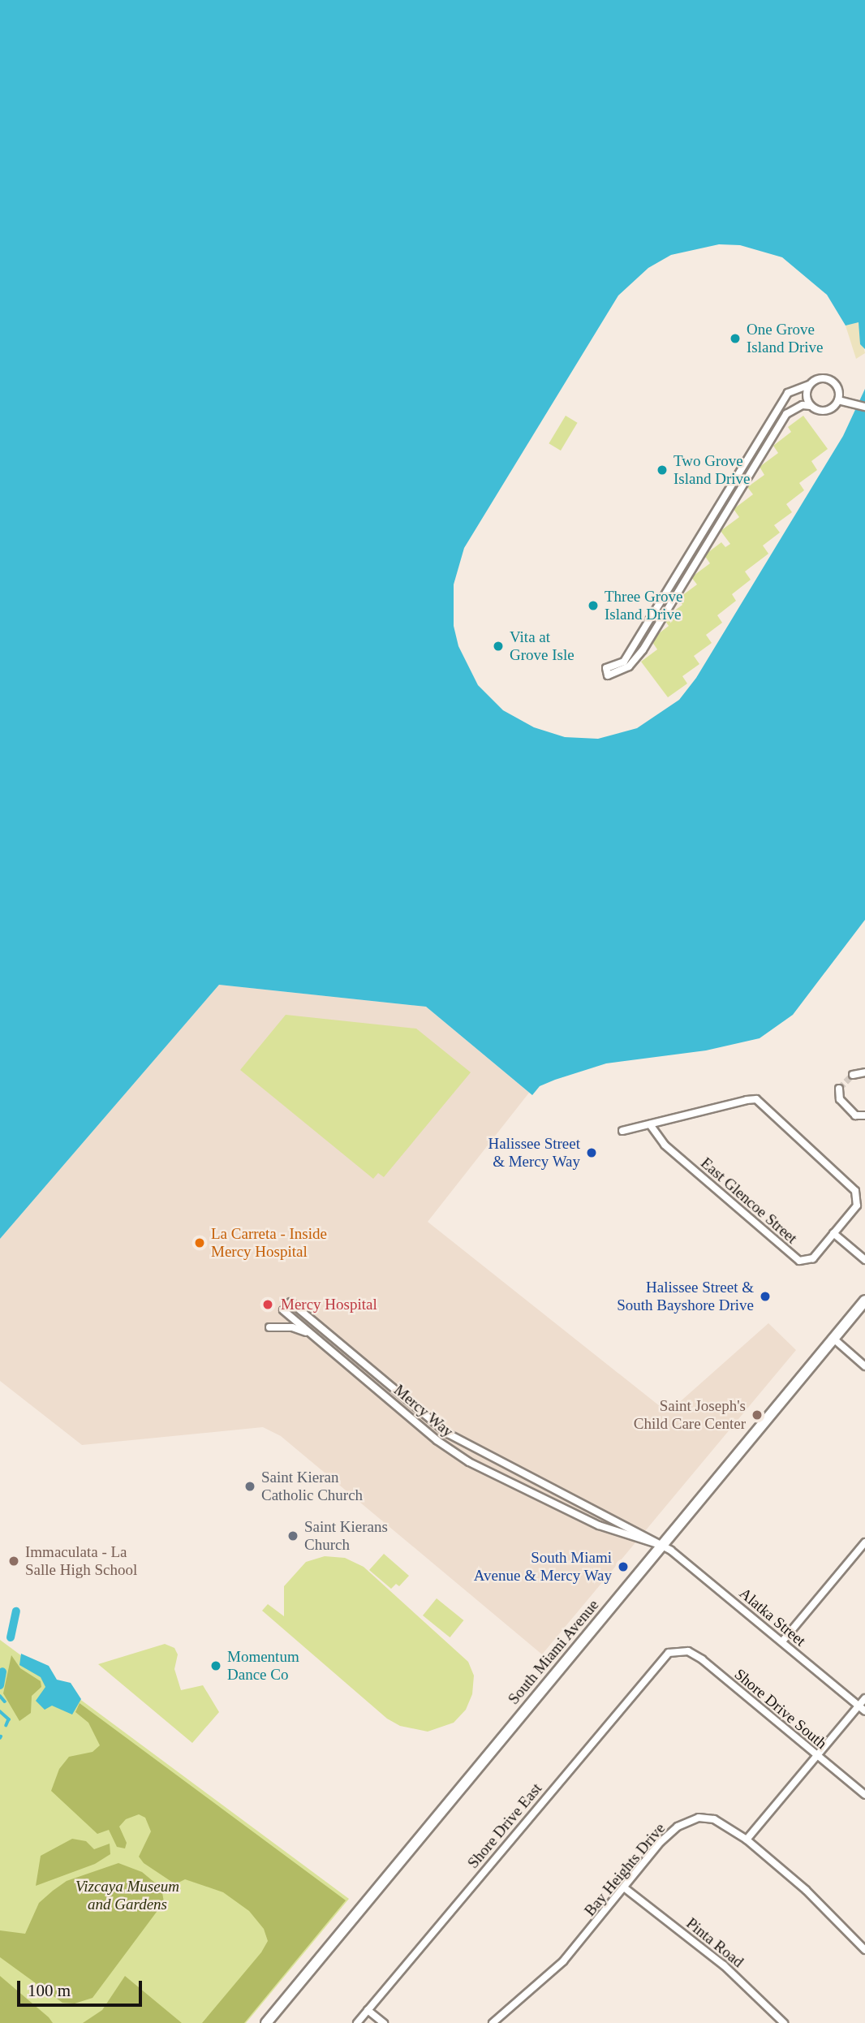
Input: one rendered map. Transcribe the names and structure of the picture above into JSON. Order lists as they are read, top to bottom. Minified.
{"streets":{"main road":["South Miami Avenue"],"street":["East Glencoe Street","Mercy Way","Alatka Street","Shore Drive South","Shore Drive East","Bay Heights Drive","Pinta Road"]},"crossings":[["Mercy Way","Alatka Street"],["Mercy Way","South Miami Avenue"],["Alatka Street","South Miami Avenue"],["Shore Drive South","Shore Drive East"],["Bay Heights Drive","Pinta Road"]],"parks":["Vizcaya Museum and Gardens"],"places":["One Grove Island Drive","Two Grove Island Drive","Three Grove Island Drive","Vita at Grove Isle","Halissee Street & Mercy Way","La Carreta - Inside Mercy Hospital","Halissee Street & South Bayshore Drive","Mercy Hospital","Saint Joseph's Child Care Center","Saint Kieran Catholic Church","Saint Kierans Church","Immaculata - La Salle High School","South Miami Avenue & Mercy Way","Momentum Dance Co"],"scale_bar":"100 m"}
